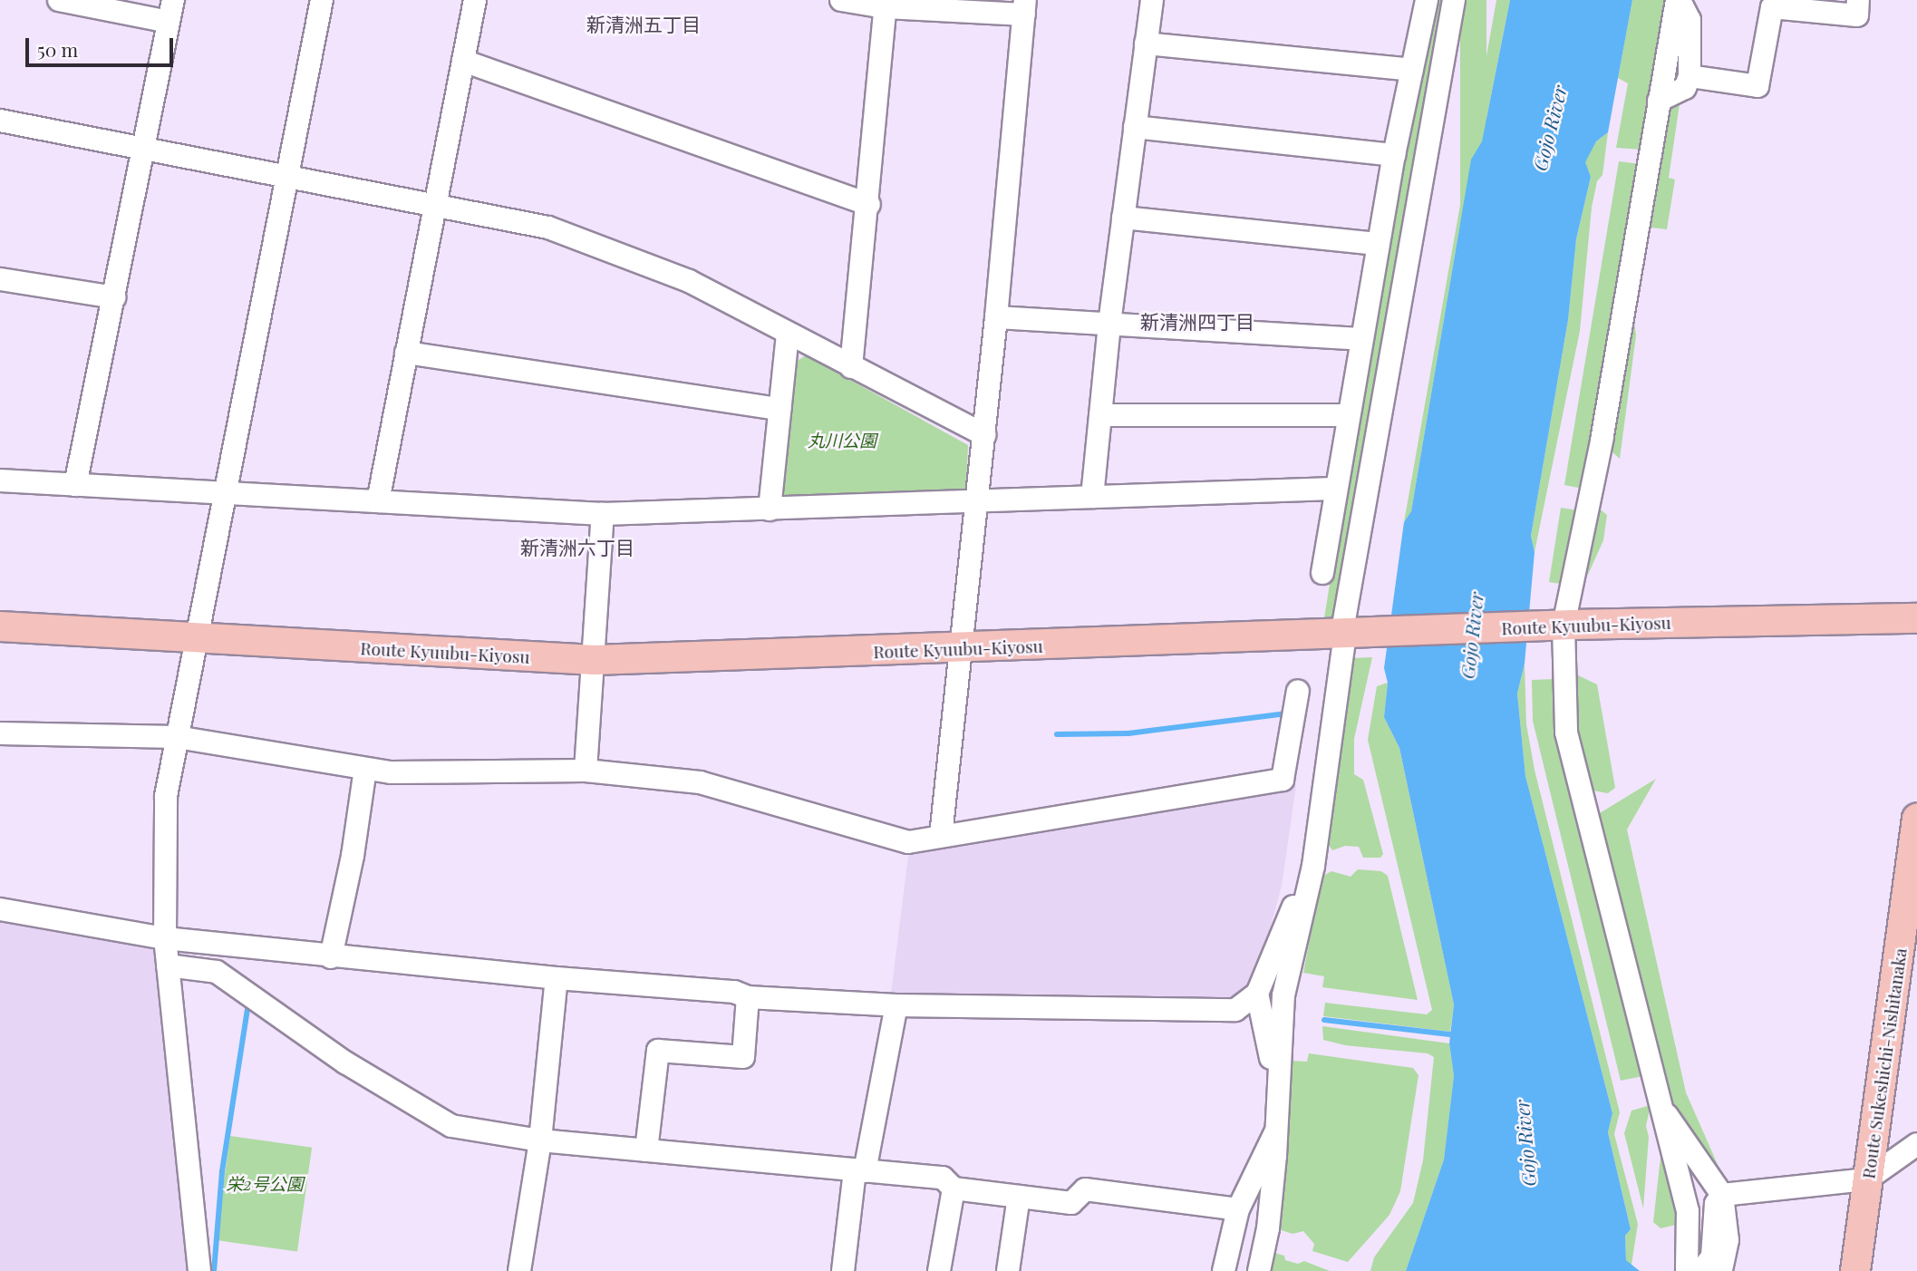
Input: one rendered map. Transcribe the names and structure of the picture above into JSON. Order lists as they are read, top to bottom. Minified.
{"streets":{"main road":["Route Kyuubu-Kiyosu","Route Sukeshichi-Nishitanaka"]},"districts":["新清洲五丁目","新清洲四丁目","新清洲六丁目"],"water":["Gojo River"],"parks":["丸川公園","栄2号公園"],"scale_bar":"50 m"}
